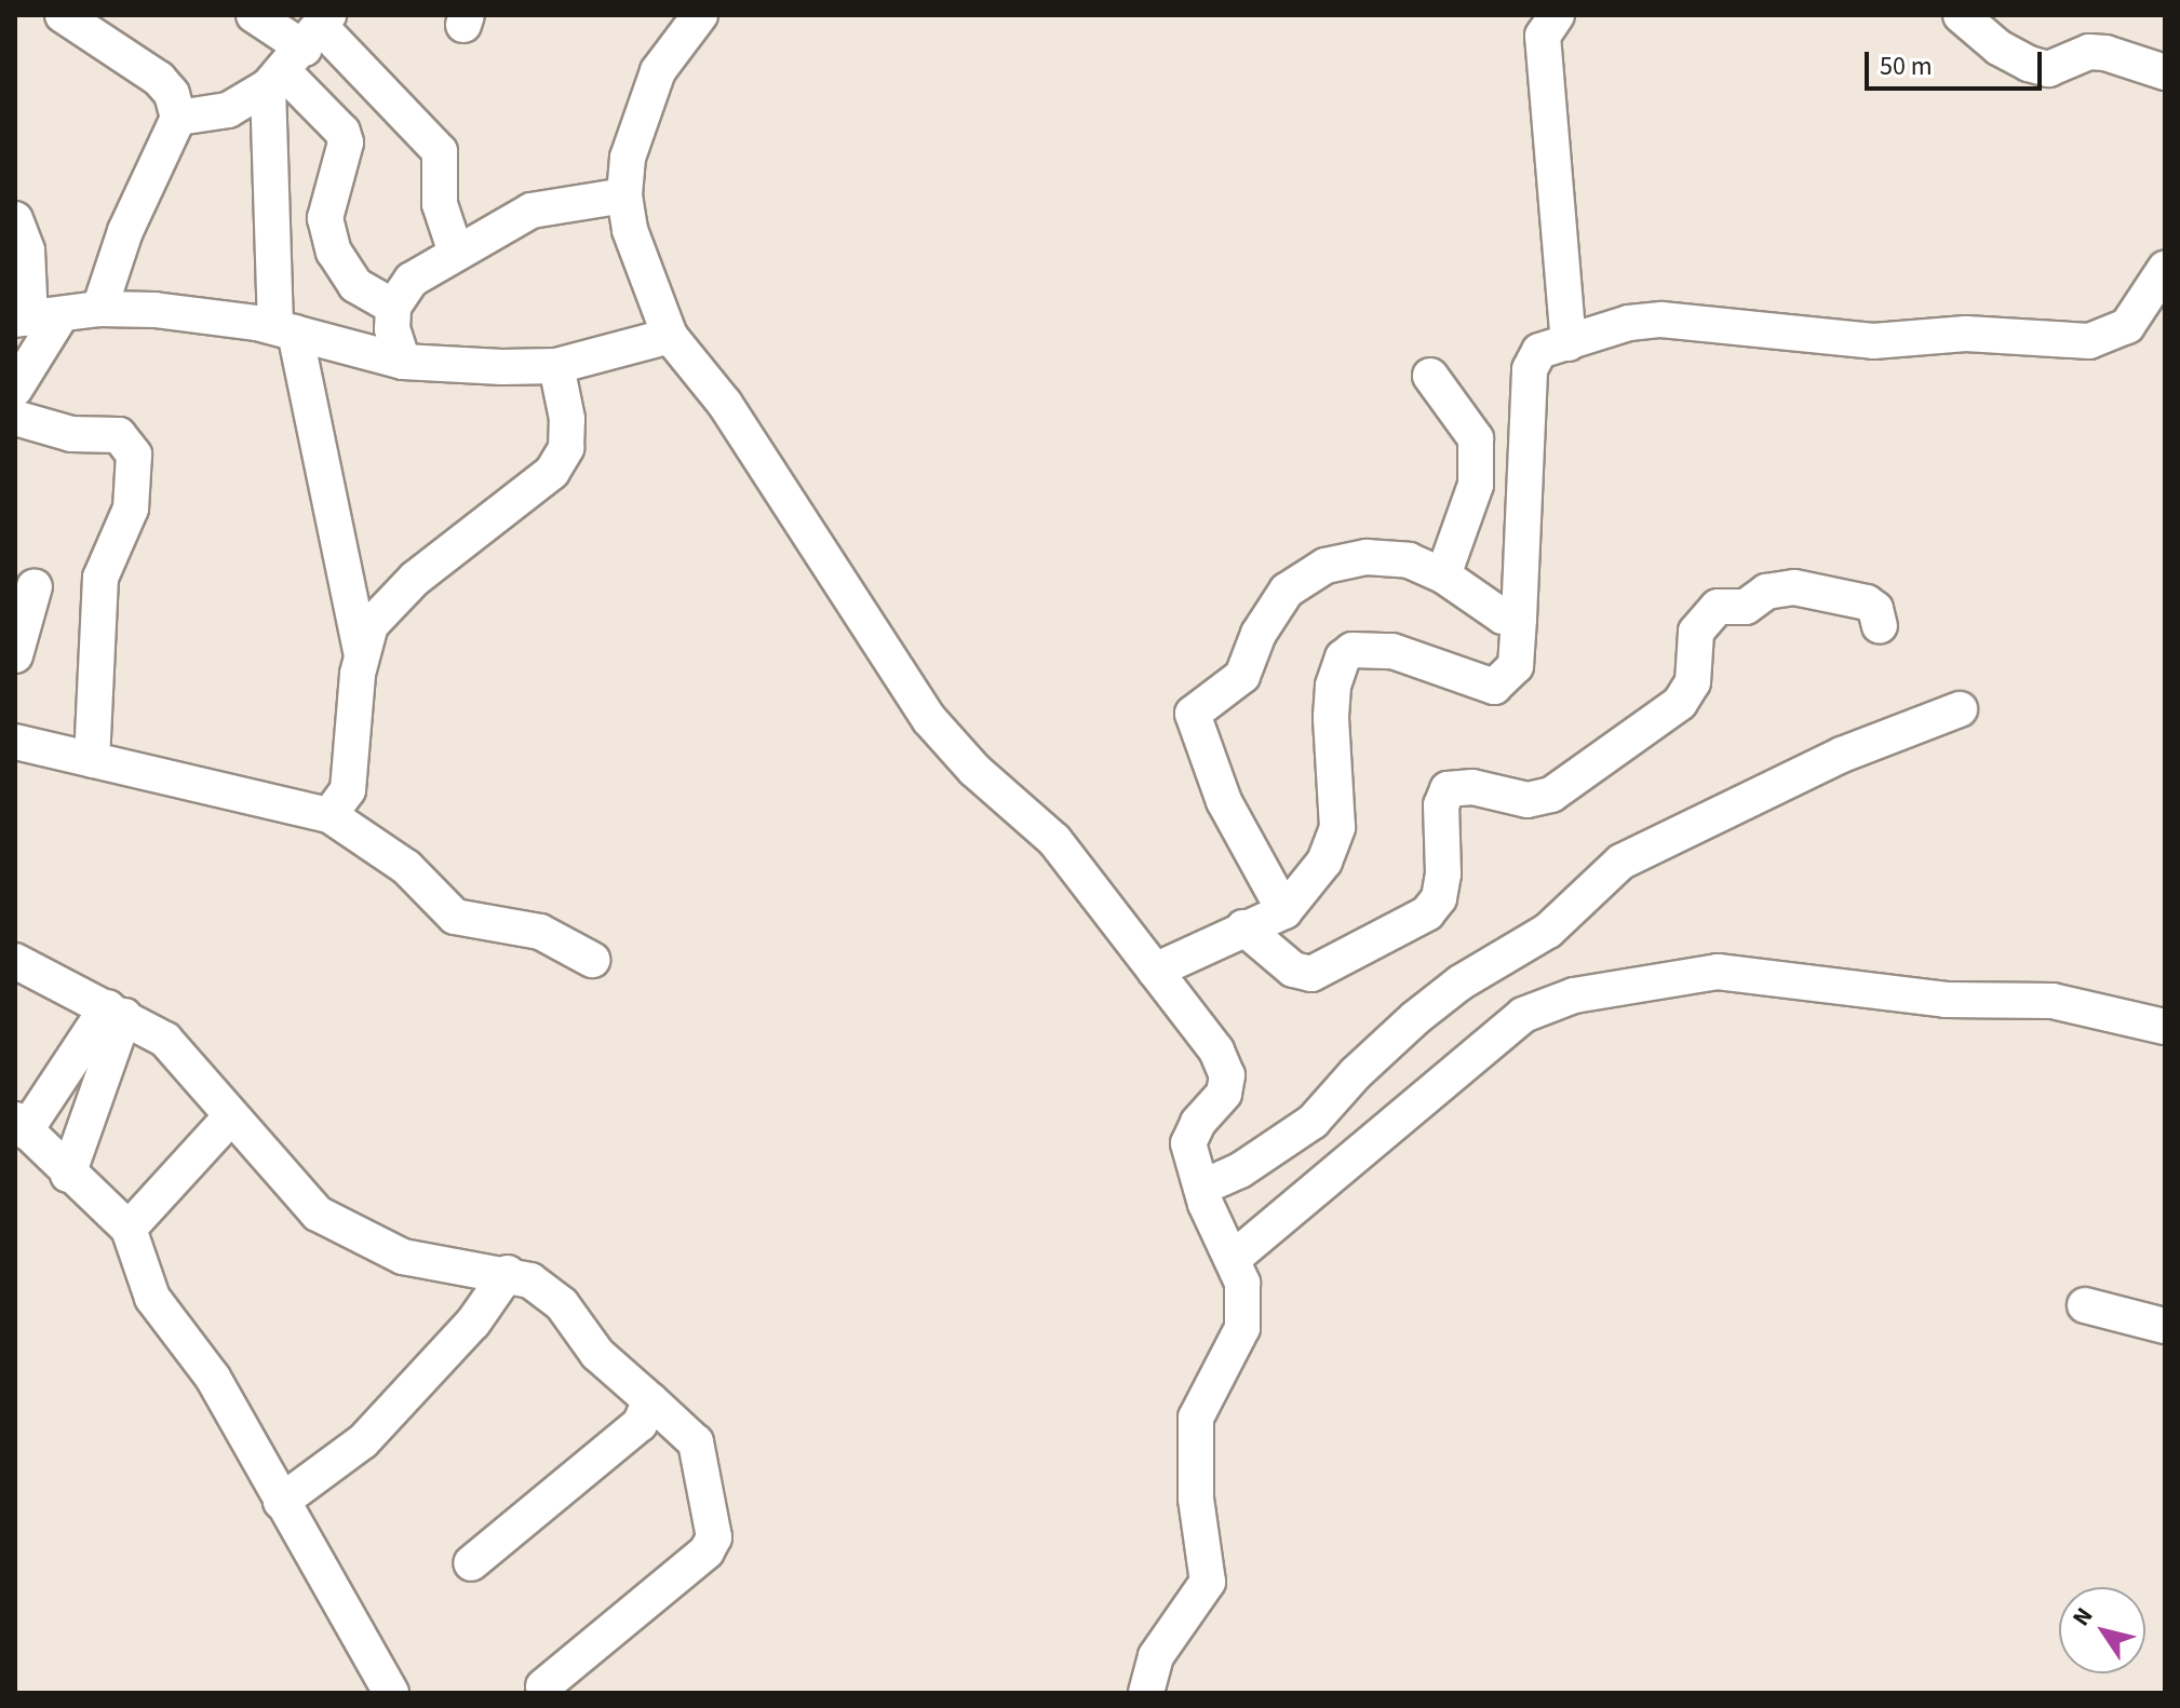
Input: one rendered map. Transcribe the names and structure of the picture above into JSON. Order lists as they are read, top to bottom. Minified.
{"scale_bar":"50 m","north":"top left"}
